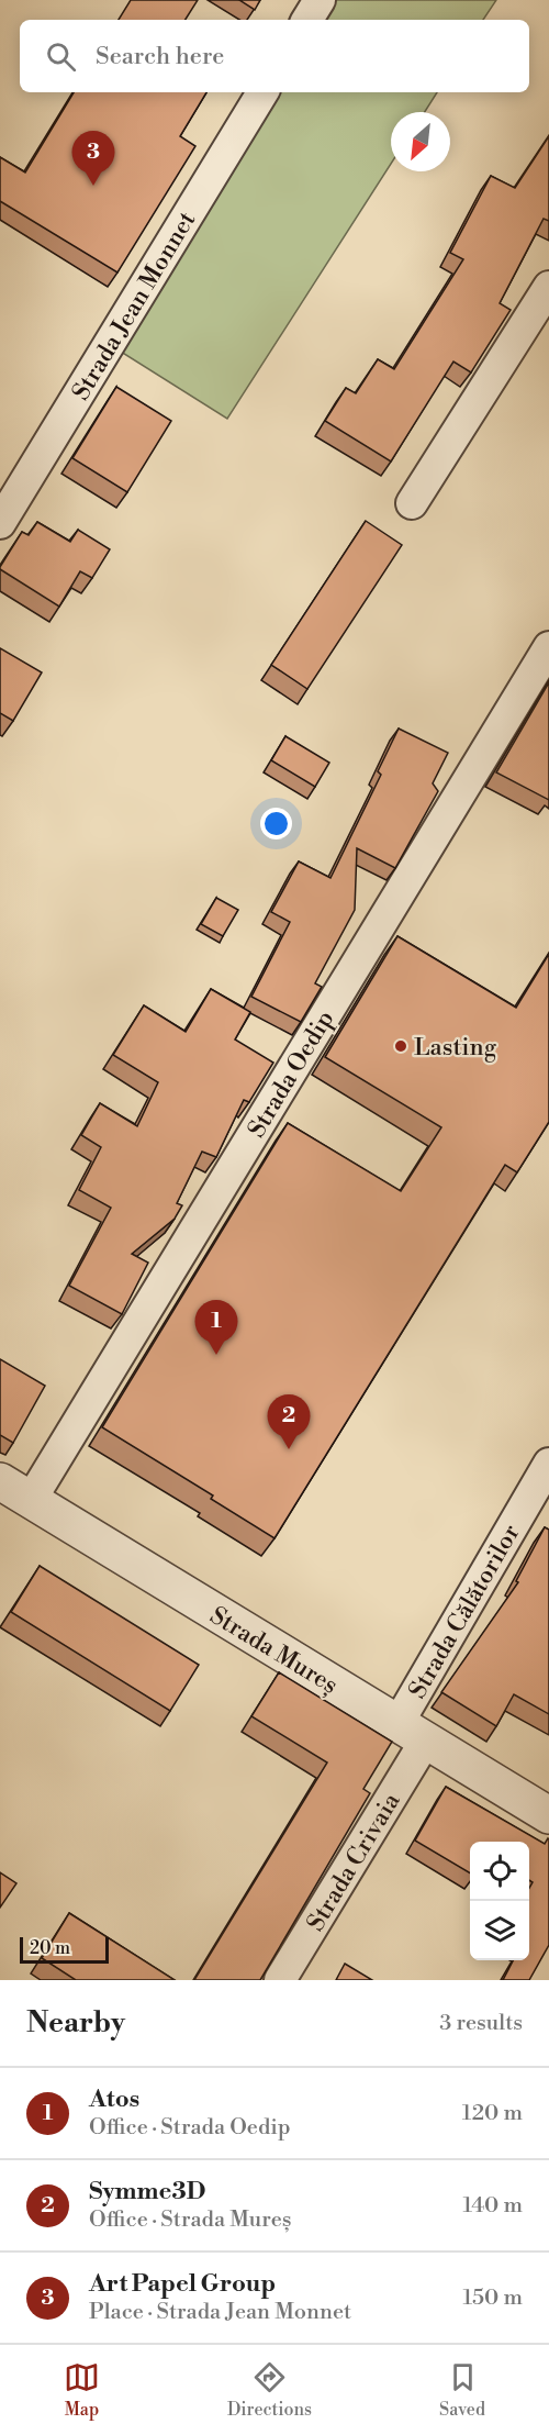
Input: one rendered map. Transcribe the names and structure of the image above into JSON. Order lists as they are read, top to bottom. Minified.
{"streets":{"street":["Strada Jean Monnet","Strada Oedip","Strada Călătorilor","Strada Mureș","Strada Crivaia"]},"crossings":[["Strada Oedip","Strada Mureș"],["Strada Călătorilor","Strada Mureș"],["Strada Călătorilor","Strada Crivaia"],["Strada Mureș","Strada Crivaia"]],"places":["Lasting"],"scale_bar":"20 m","north":"bottom left","page":{"search":"Search here","pins":["3","1","2"],"scale":"20 m","heading":["Nearby","3 results"],"list":[{"mark":"1","name":"Atos","note":"Office · Strada Oedip","value":"120 m"},{"mark":"2","name":"Symme3D","note":"Office · Strada Mureș","value":"140 m"},{"mark":"3","name":"Art Papel Group","note":"Place · Strada Jean Monnet","value":"150 m"}],"nav":["Map","Directions","Saved"]}}
